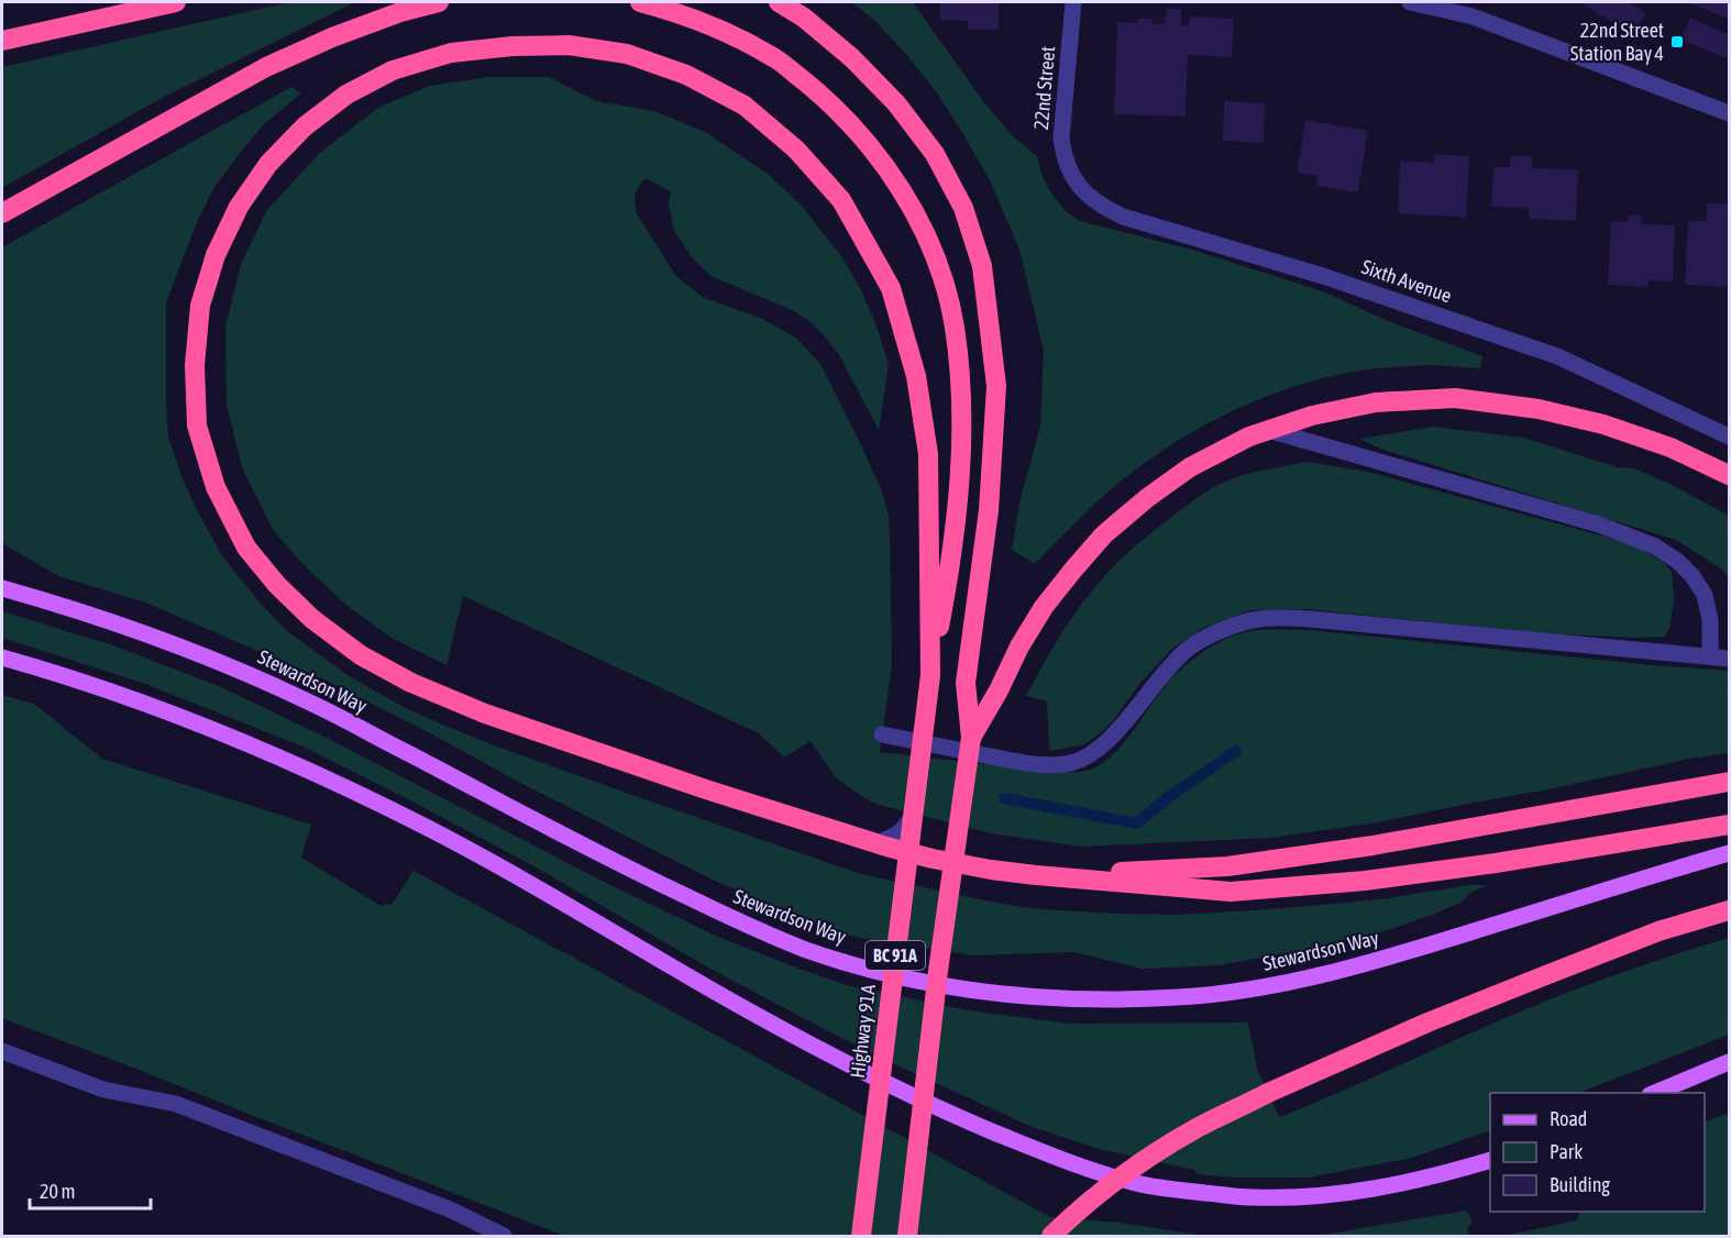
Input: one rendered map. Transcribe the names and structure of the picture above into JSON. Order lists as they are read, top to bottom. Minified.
{"streets":{"highway":["BC 91A","Highway 91A"],"main road":["Stewardson Way"],"street":["22nd Street","Sixth Avenue"]},"crossings":[["22nd Street","Sixth Avenue"]],"places":{"transit":["22nd Street Station Bay 4"]},"legend":["Road","Park","Building"],"scale_bar":"20 m"}
